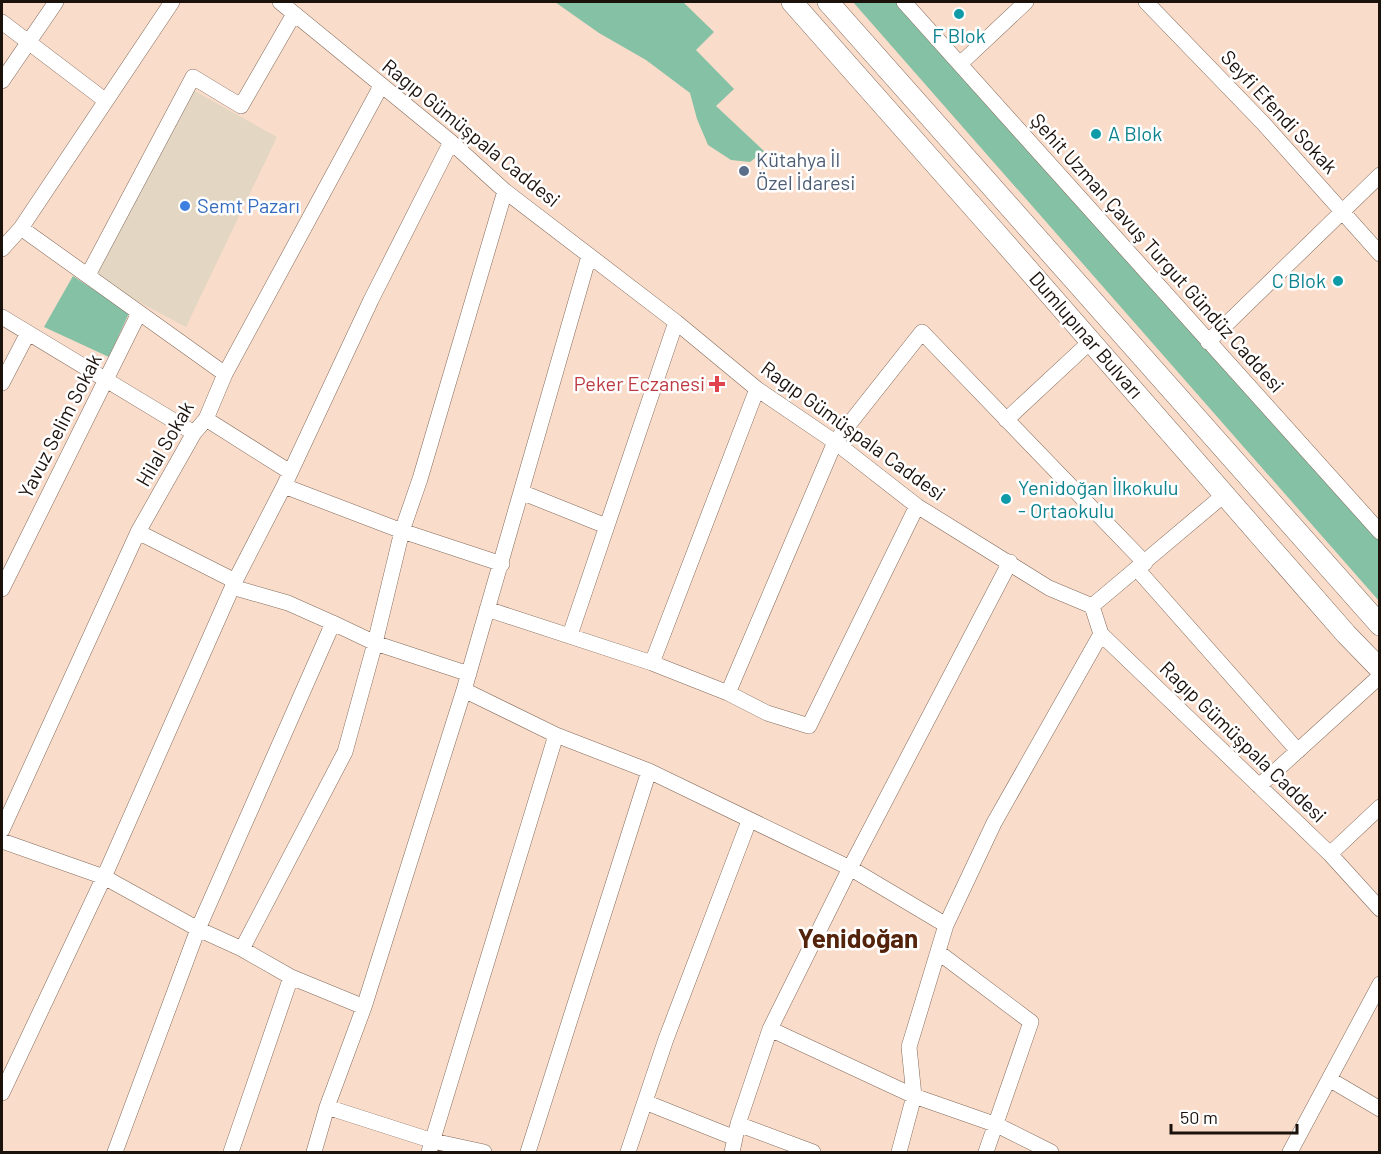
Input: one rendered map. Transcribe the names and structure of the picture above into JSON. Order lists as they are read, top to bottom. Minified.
{"streets":{"main road":["Dumlupınar Bulvarı"],"street":["Seyfi Efendi Sokak","Ragıp Gümüşpala Caddesi","Şehit Uzman Çavuş Turgut Gündüz Caddesi","Yavuz Selim Sokak","Hilal Sokak"]},"crossings":[["Ragıp Gümüşpala Caddesi","Hilal Sokak"]],"districts":["Yenidoğan"],"places":{"other":["F Blok","A Blok","Kütahya İl Özel İdaresi","Semt Pazarı","C Blok","Yenidoğan İlkokulu - Ortaokulu"],"health":["Peker Eczanesi"]},"scale_bar":"50 m"}
